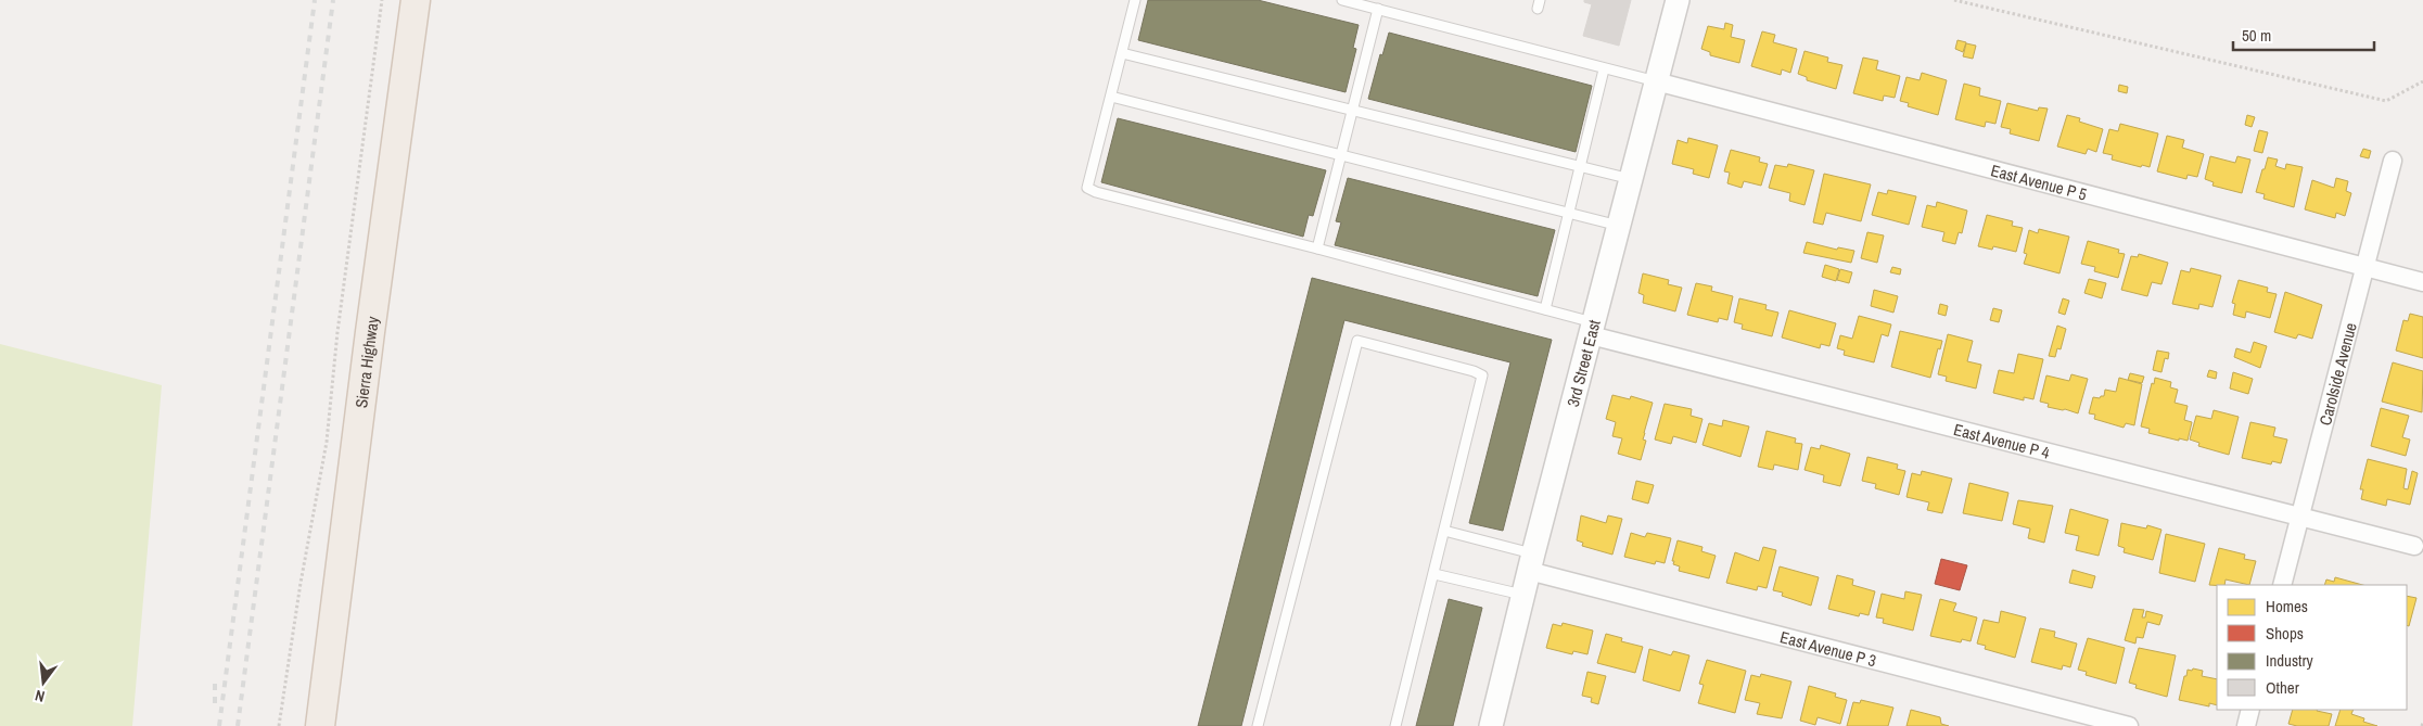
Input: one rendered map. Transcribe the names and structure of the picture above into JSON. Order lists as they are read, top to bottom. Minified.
{"streets":{"main road":["Sierra Highway"],"street":["East Avenue P 5","3rd Street East","Carolside Avenue","East Avenue P 4","East Avenue P 3"]},"crossings":[["East Avenue P 5","3rd Street East"],["East Avenue P 5","Carolside Avenue"],["3rd Street East","East Avenue P 4"],["3rd Street East","East Avenue P 3"],["Carolside Avenue","East Avenue P 4"]],"legend":["Homes","Shops","Industry","Other"],"scale_bar":"50 m","north":"bottom"}
